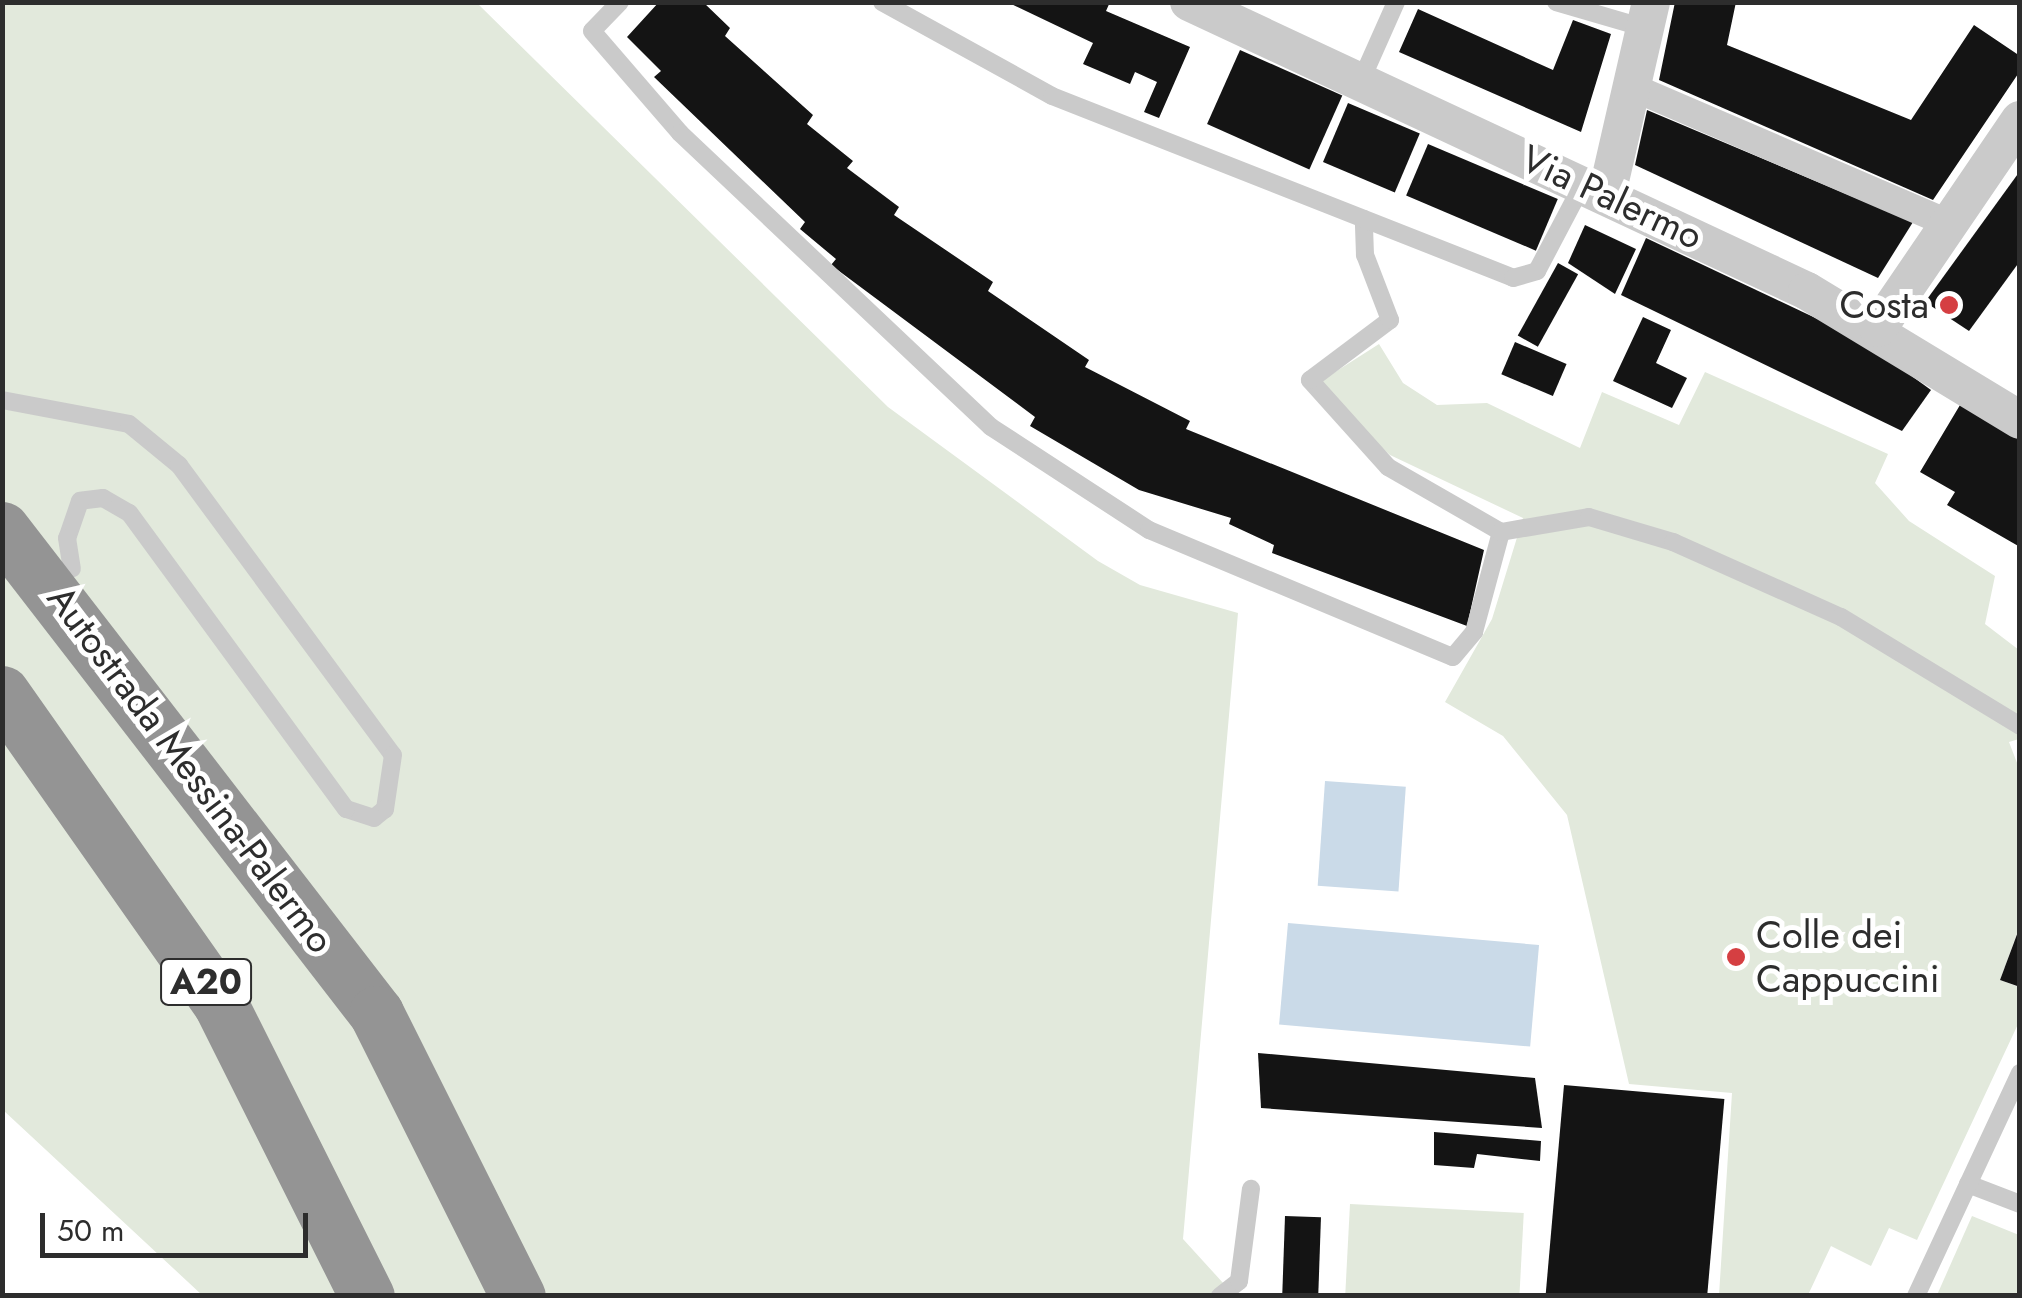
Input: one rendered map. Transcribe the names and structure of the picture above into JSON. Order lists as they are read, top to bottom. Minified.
{"streets":{"highway":["Autostrada Messina-Palermo","A20"],"street":["Via Palermo"]},"places":["Costa","Colle dei Cappuccini"],"scale_bar":"50 m"}
